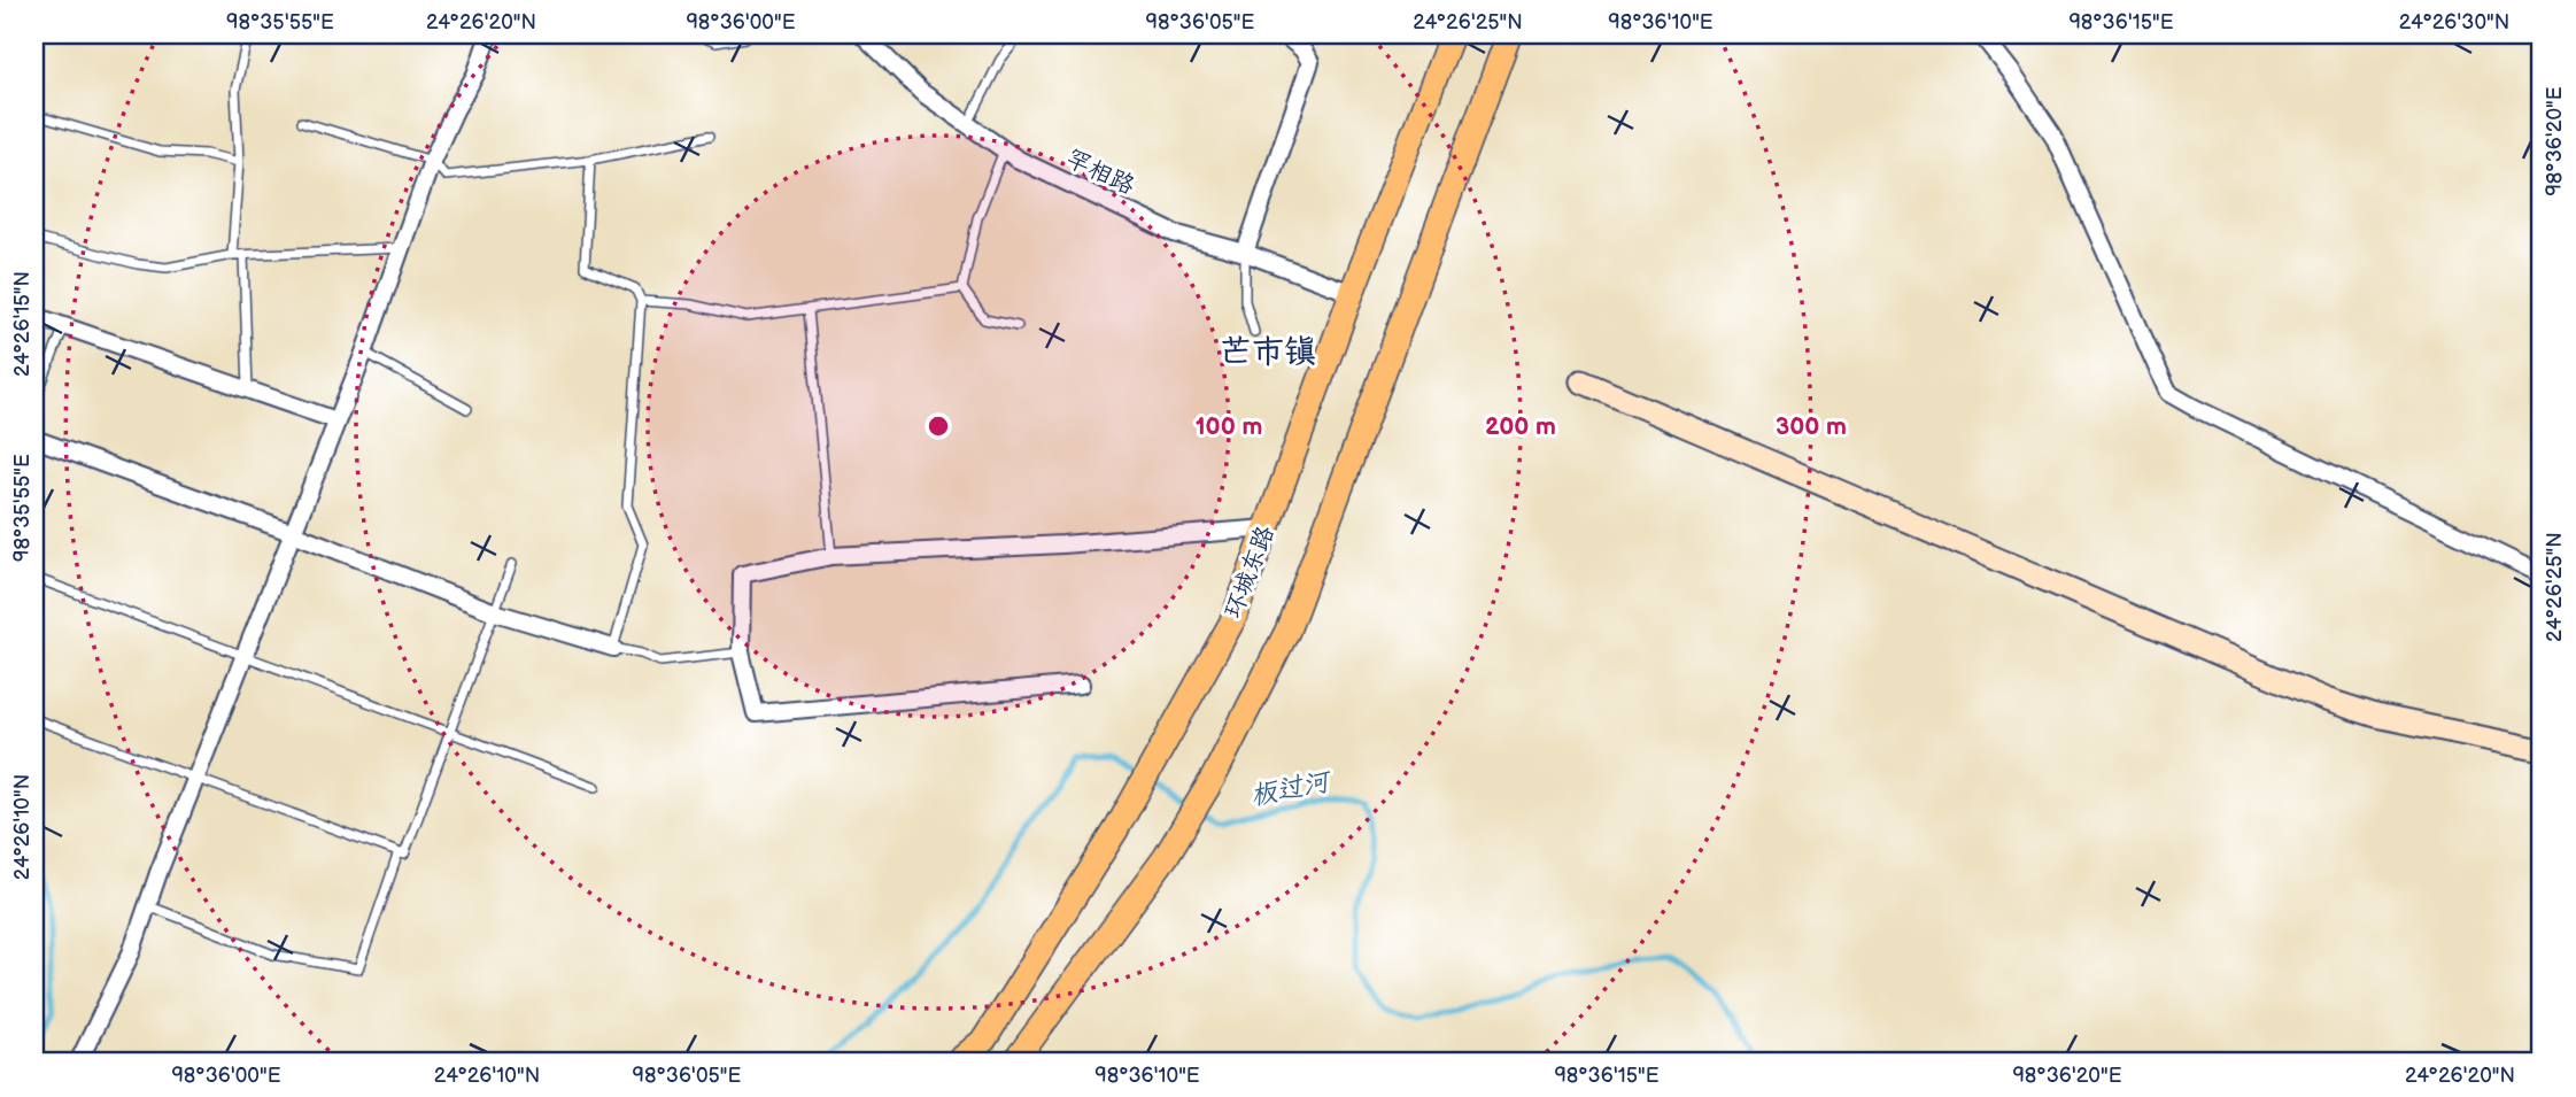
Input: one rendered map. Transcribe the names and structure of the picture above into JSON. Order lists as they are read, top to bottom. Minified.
{"streets":{"main road":["环城东路"],"street":["罕相路"]},"crossings":[["罕相路","环城东路"]],"districts":["芒市镇"],"water":["板过河"],"coordinates":["98°35'55\"E","24°26'20\"N","98°36'00\"E","98°36'05\"E","24°26'25\"N","98°36'10\"E","98°36'15\"E","24°26'30\"N","98°36'20\"E","24°26'15\"N","24°26'10\"N"],"rings":["100 m","200 m","300 m"]}
